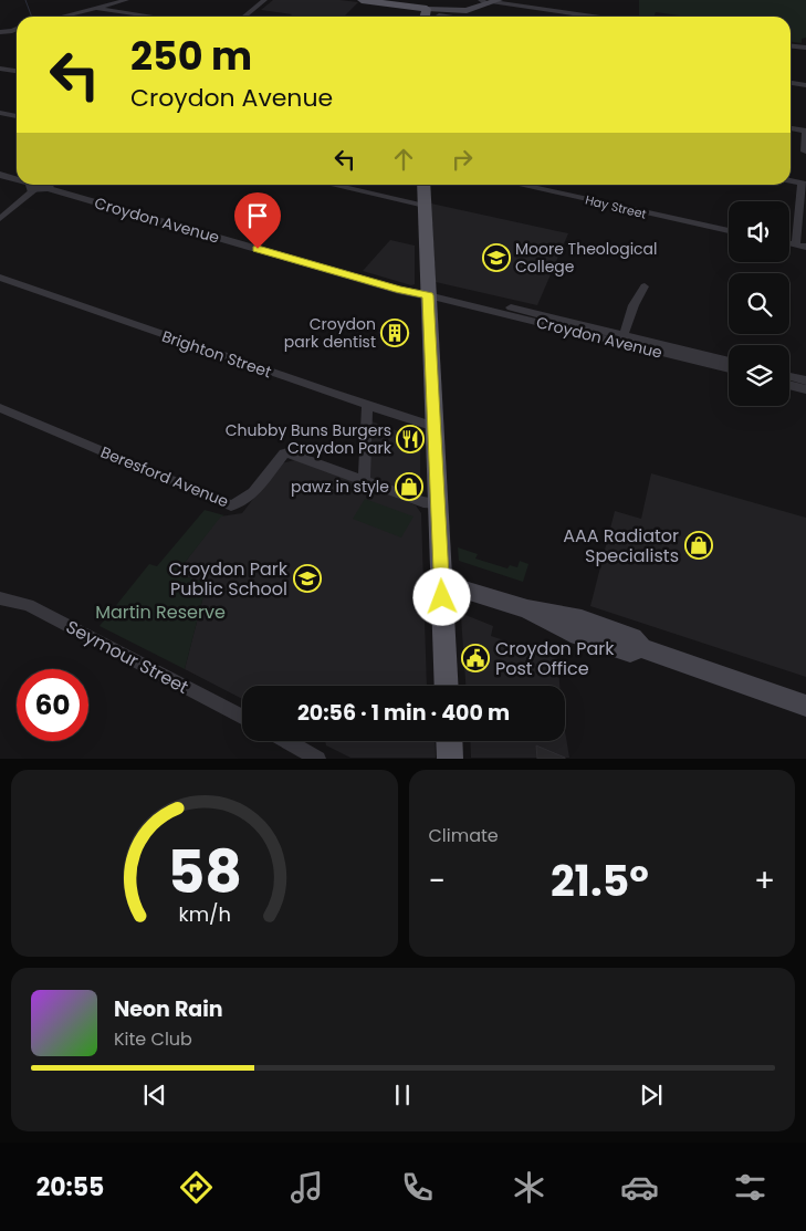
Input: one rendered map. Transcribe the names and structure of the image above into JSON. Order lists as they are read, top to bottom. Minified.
{"streets":{"street":["Hay Street","Croydon Avenue","Brighton Street","Beresford Avenue","Seymour Street"]},"parks":["Martin Reserve"],"places":{"school or university":["Moore Theological College","Croydon Park Public School"],"building":["Croydon park dentist"],"restaurant":["Chubby Buns Burgers Croydon Park"],"shop":["pawz in style","AAA Radiator Specialists"],"public building":["Croydon Park Post Office"]},"page":{"turn":["250 m","Croydon Avenue"],"limit":"60","trip":"20:56 · 1 min · 400 m","tile":"Climate","heat":["−","21.5°","+"],"song":["Neon Rain","Kite Club"],"tabs":"20:55","gauge":["58","km/h"]}}
